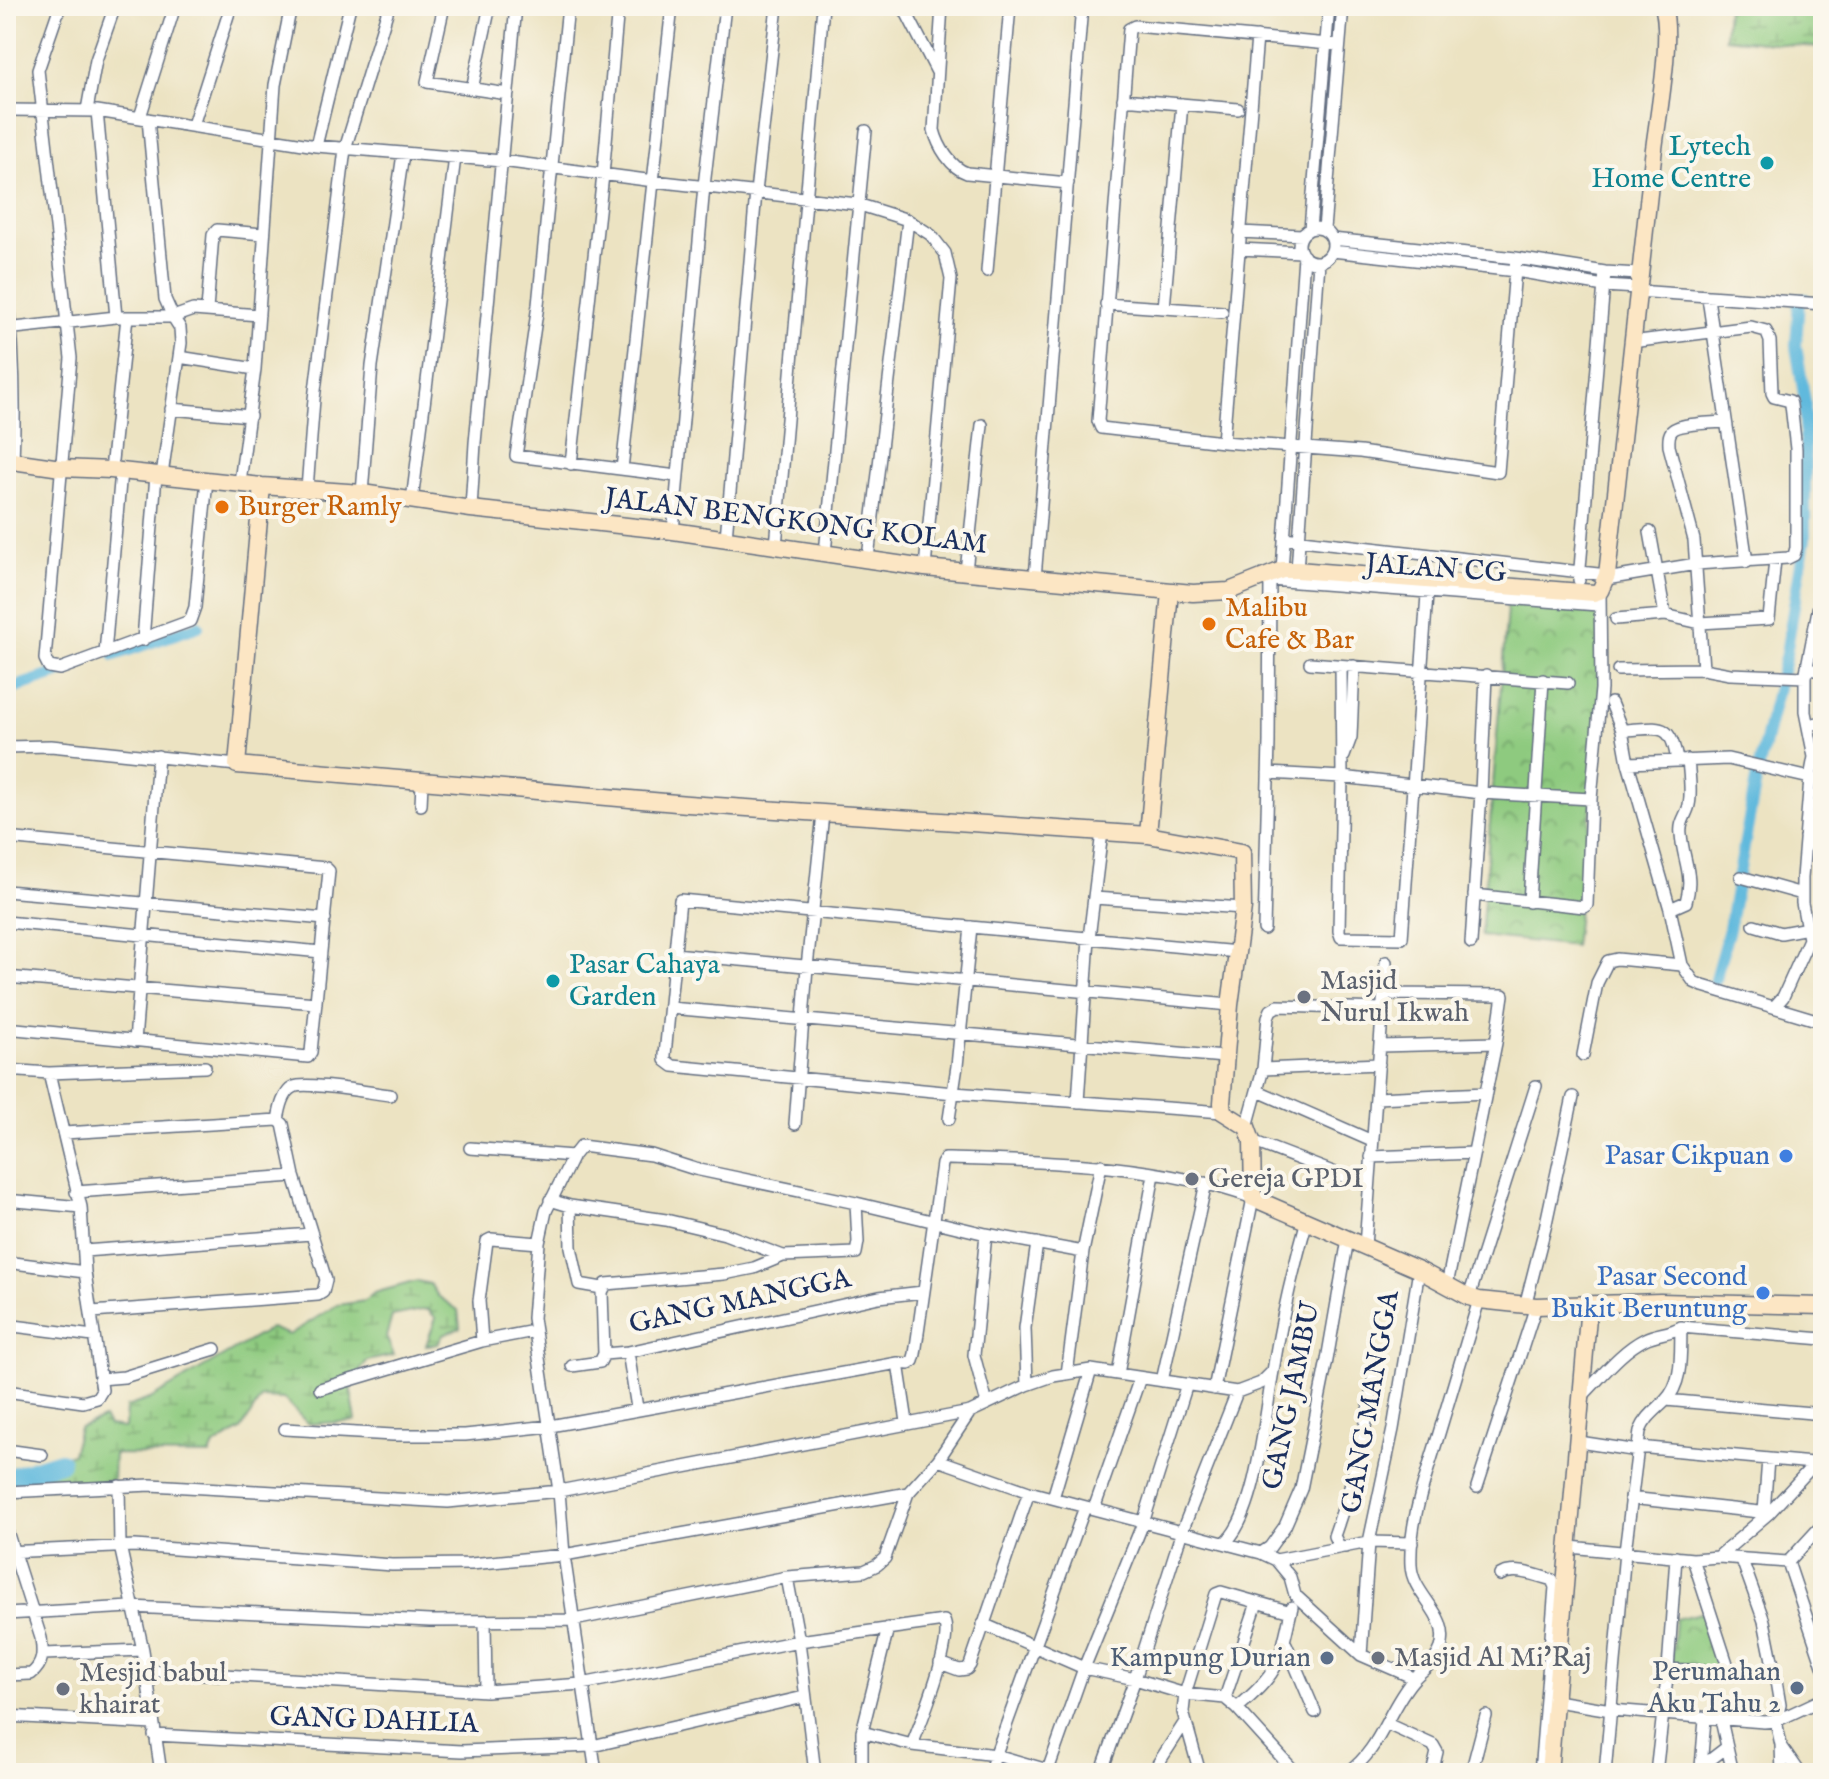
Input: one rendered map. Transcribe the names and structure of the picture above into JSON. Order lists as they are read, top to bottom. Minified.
{"streets":{"street":["JALAN BENGKONG KOLAM","JALAN CG","GANG MANGGA","GANG JAMBU","GANG DAHLIA"]},"crossings":[["JALAN BENGKONG KOLAM","JALAN CG"]],"places":["Lytech Home Centre","Burger Ramly","Malibu Cafe & Bar","Pasar Cahaya Garden","Masjid Nurul Ikwah","Pasar Cikpuan","Gereja GPDI","Pasar Second Bukit Beruntung","Kampung Durian","Masjid Al Mi'Raj","Perumahan Aku Tahu 2","Mesjid babul khairat"]}
